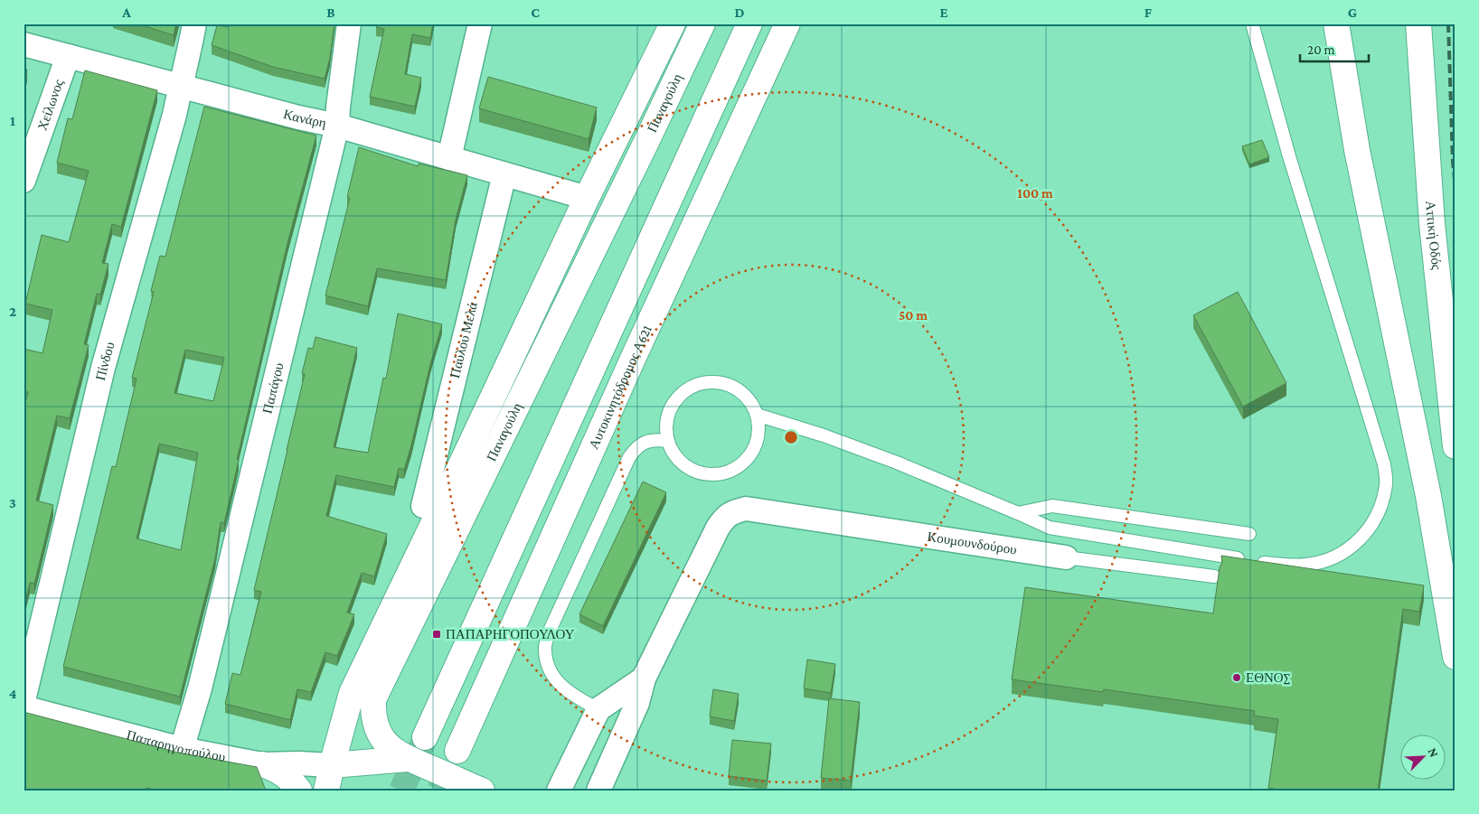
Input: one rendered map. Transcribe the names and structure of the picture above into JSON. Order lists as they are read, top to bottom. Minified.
{"streets":{"main road":["Παναγούλη","Αττική Οδός","Αυτοκινητόδρομος Α621"],"street":["Χείλωνος","Κανάρη","Παύλου Μελά","Πίνδου","Παπάγου","Κουμουνδούρου","Παπαρηγοπούλου"]},"crossings":[["Παναγούλη","Κανάρη"],["Παναγούλη","Παπαρηγοπούλου"],["Χείλωνος","Κανάρη"],["Κανάρη","Παύλου Μελά"],["Κανάρη","Πίνδου"],["Κανάρη","Παπάγου"],["Παπάγου","Παπαρηγοπούλου"]],"places":{"transit":["ΠΑΠΑΡΗΓΟΠΟΥΛΟΥ"],"other":["ΕΘΝΟΣ"]},"scale_bar":"20 m","north":"top right","grid":{"columns":["A","B","C","D","E","F","G"],"rows":["1","2","3","4"]},"rings":["100 m","50 m"]}
